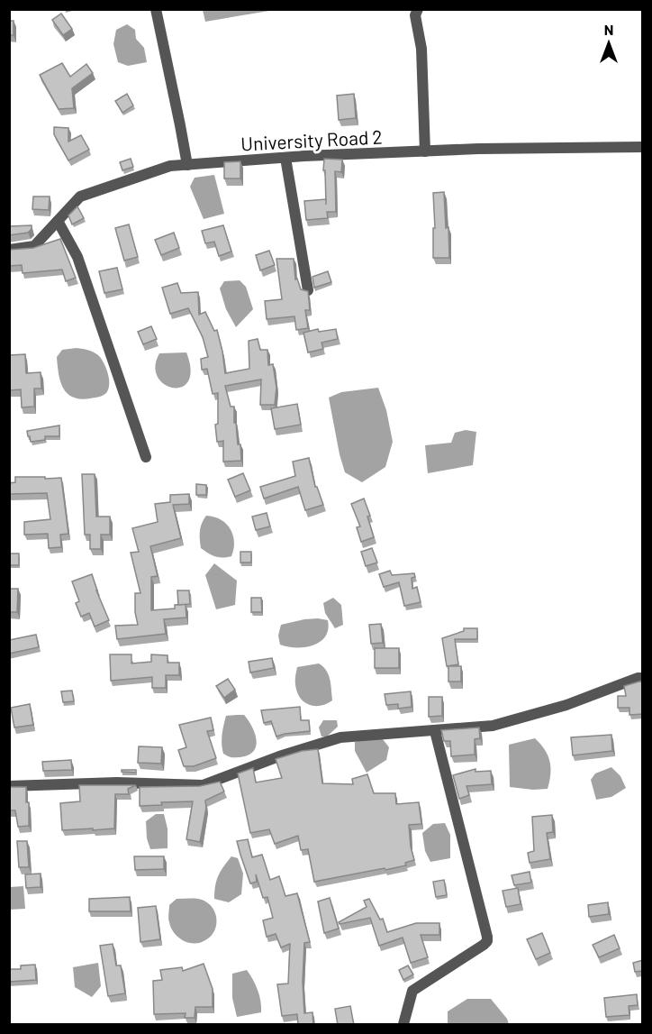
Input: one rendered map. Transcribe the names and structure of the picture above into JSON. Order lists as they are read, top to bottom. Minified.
{"streets":{"street":["University Road 2"]},"north":"top"}
